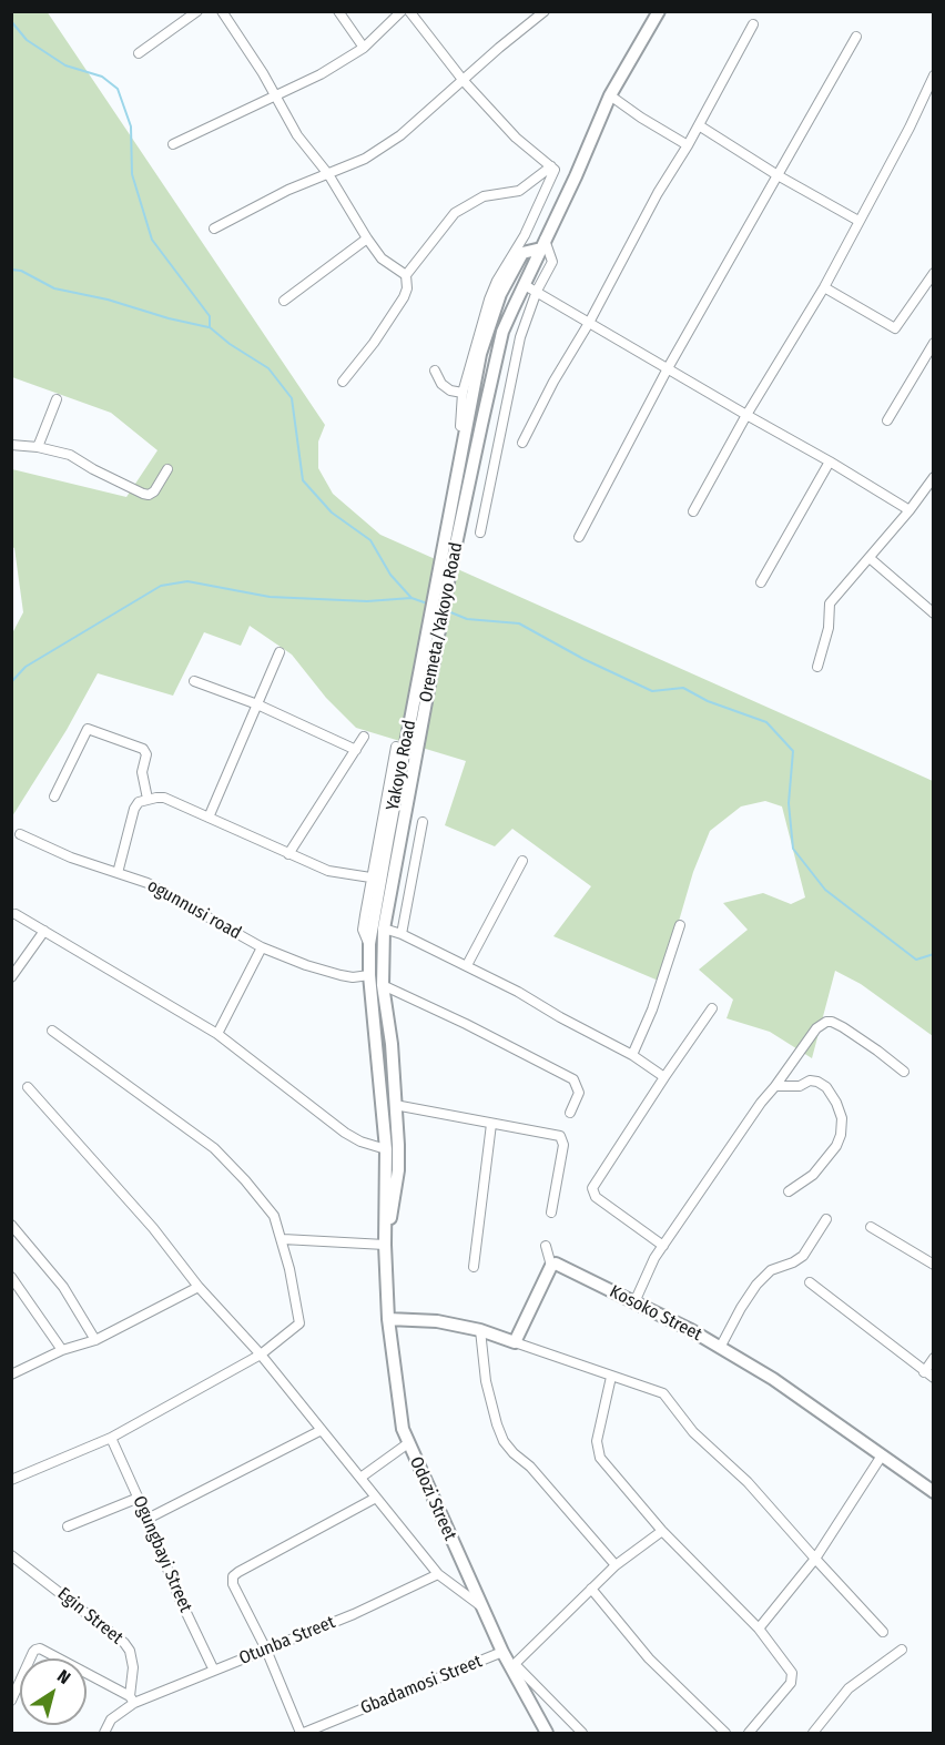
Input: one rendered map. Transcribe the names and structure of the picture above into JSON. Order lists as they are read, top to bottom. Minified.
{"streets":{"main road":["Oremeta/Yakoyo Road","Yakoyo Road","Kosoko Street","Odozi Street"],"street":["ogunnusi road","Ogungbayi Street","Egin Street","Otunba Street","Gbadamosi Street"]},"crossings":[["Oremeta/Yakoyo Road","Yakoyo Road"],["Oremeta/Yakoyo Road","Odozi Street"],["Yakoyo Road","ogunnusi road"],["Yakoyo Road","Odozi Street"],["Odozi Street","Gbadamosi Street"],["Ogungbayi Street","Otunba Street"],["Egin Street","Otunba Street"]],"north":"top right"}
